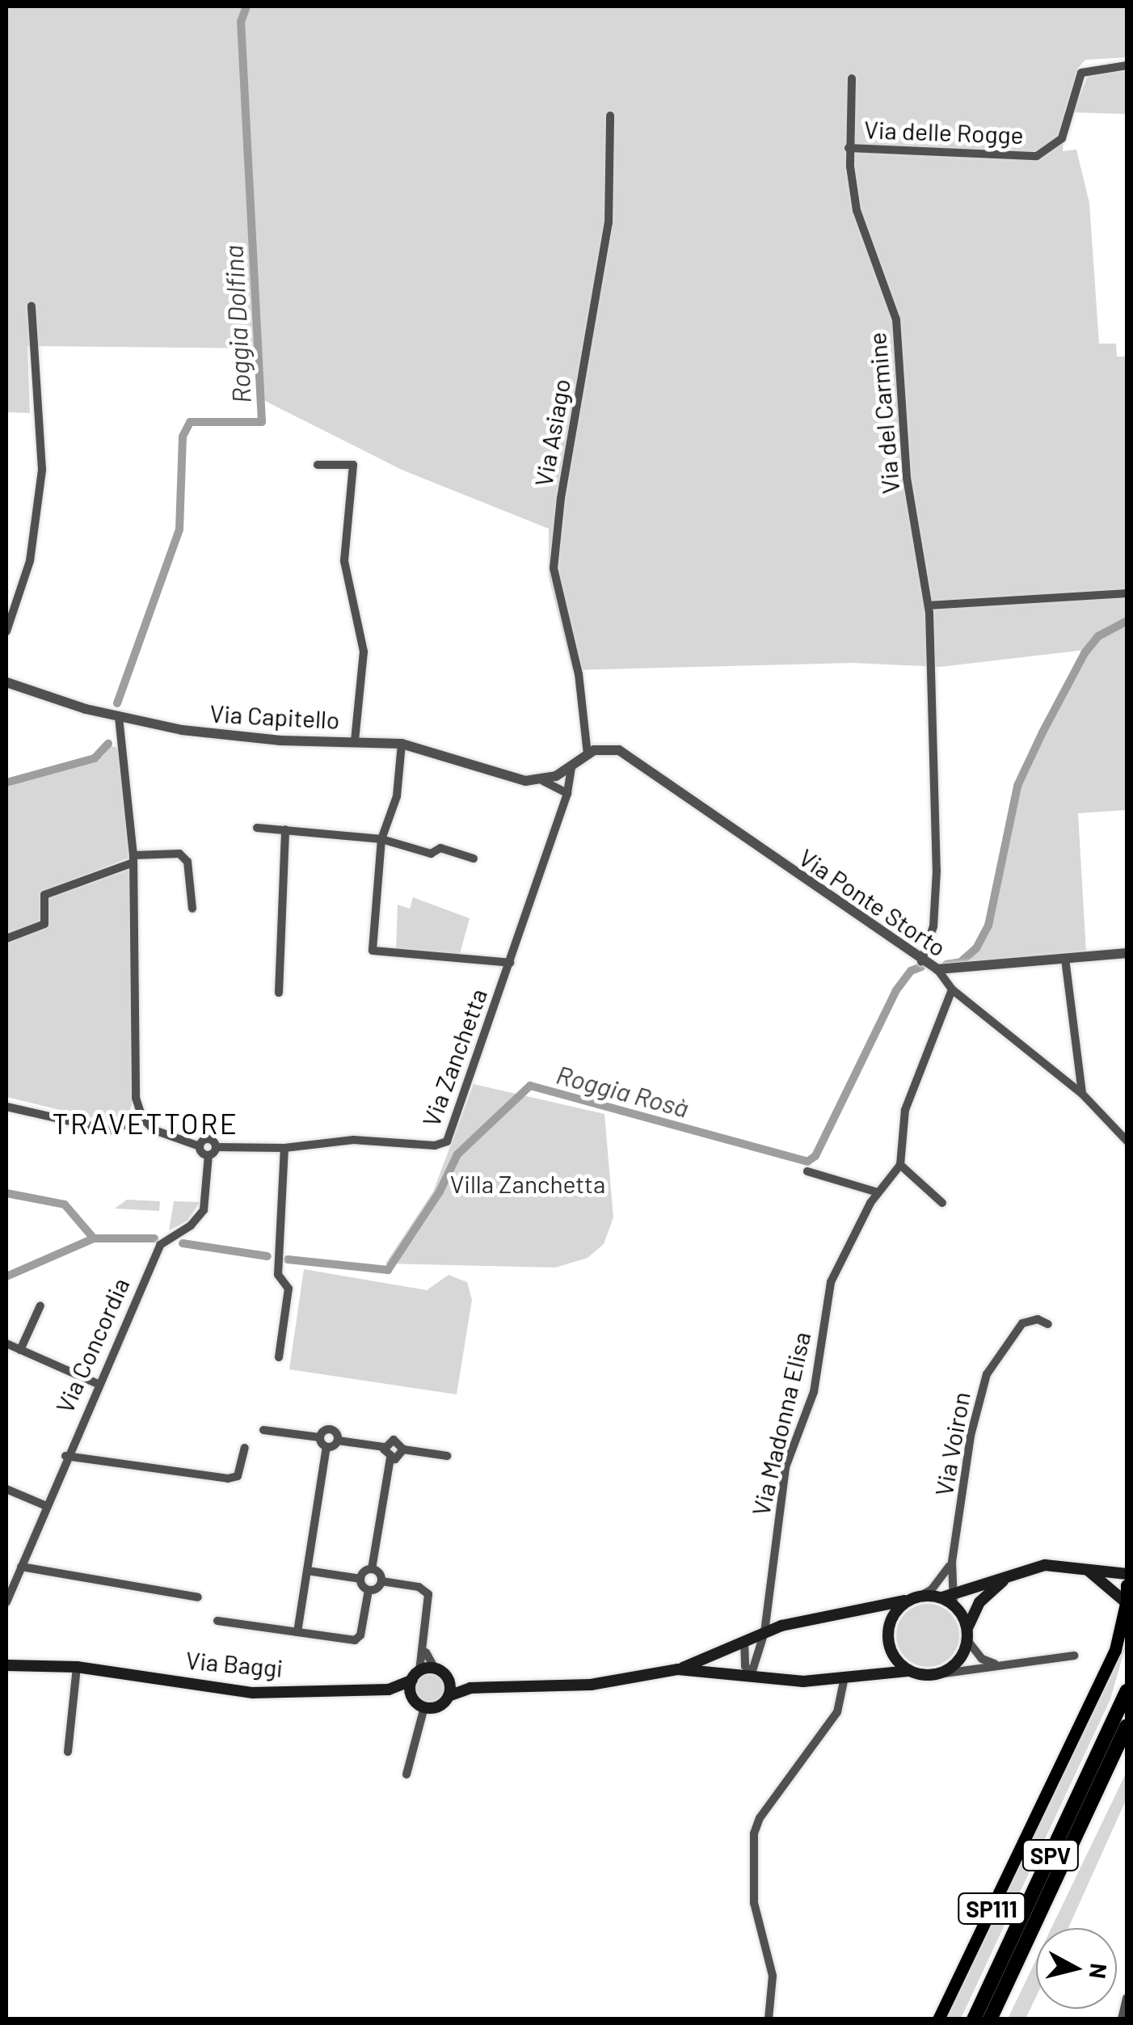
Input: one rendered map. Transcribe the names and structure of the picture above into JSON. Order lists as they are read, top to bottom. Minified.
{"streets":{"highway":["SPV"],"main road":["Via Baggi","SP111"],"street":["Via delle Rogge","Via del Carmine","Via Asiago","Via Capitello","Via Ponte Storto","Via Zanchetta","Via Concordia","Via Madonna Elisa","Via Voiron"]},"crossings":[["Via delle Rogge","Via del Carmine"],["Via del Carmine","Via Ponte Storto"],["Via Asiago","Via Ponte Storto"],["Via Capitello","Via Zanchetta"]],"districts":["TRAVETTORE"],"water":["Roggia Dolfina","Roggia Rosà"],"parks":["Villa Zanchetta"],"north":"right"}
